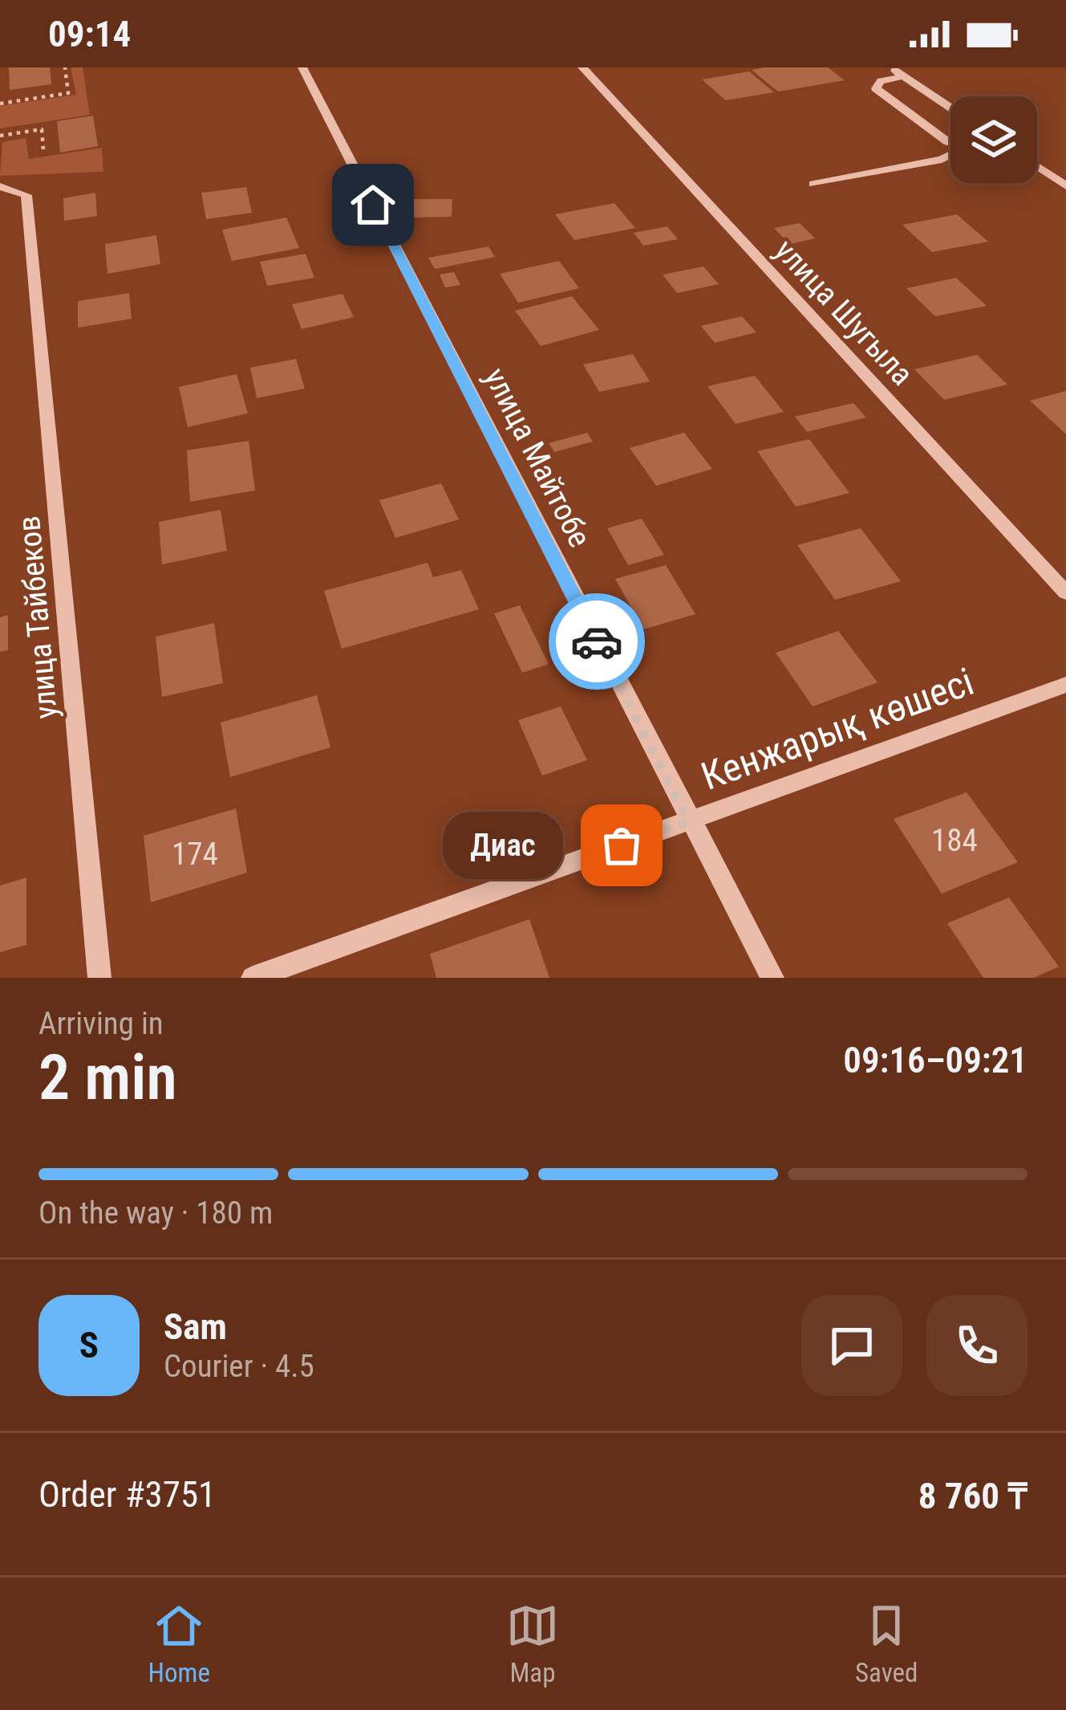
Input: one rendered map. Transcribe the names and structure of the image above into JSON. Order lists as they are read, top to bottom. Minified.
{"streets":{"street":["улица Шугыла","улица Майтобе","улица Тайбеков","Кенжарық көшесі"]},"crossings":[["улица Майтобе","Кенжарық көшесі"]],"places":["Диас"],"house_numbers":["184","174"],"page":{"status":"09:14","bubble":"Диас","heading":["2 min","Arriving in","09:16–09:21"],"panel":["Sam","Courier · 4.5","Order #3751","8 760 ₸"],"bar":"On the way · 180 m","round":"S","tabs":["Home","Map","Saved"]}}
